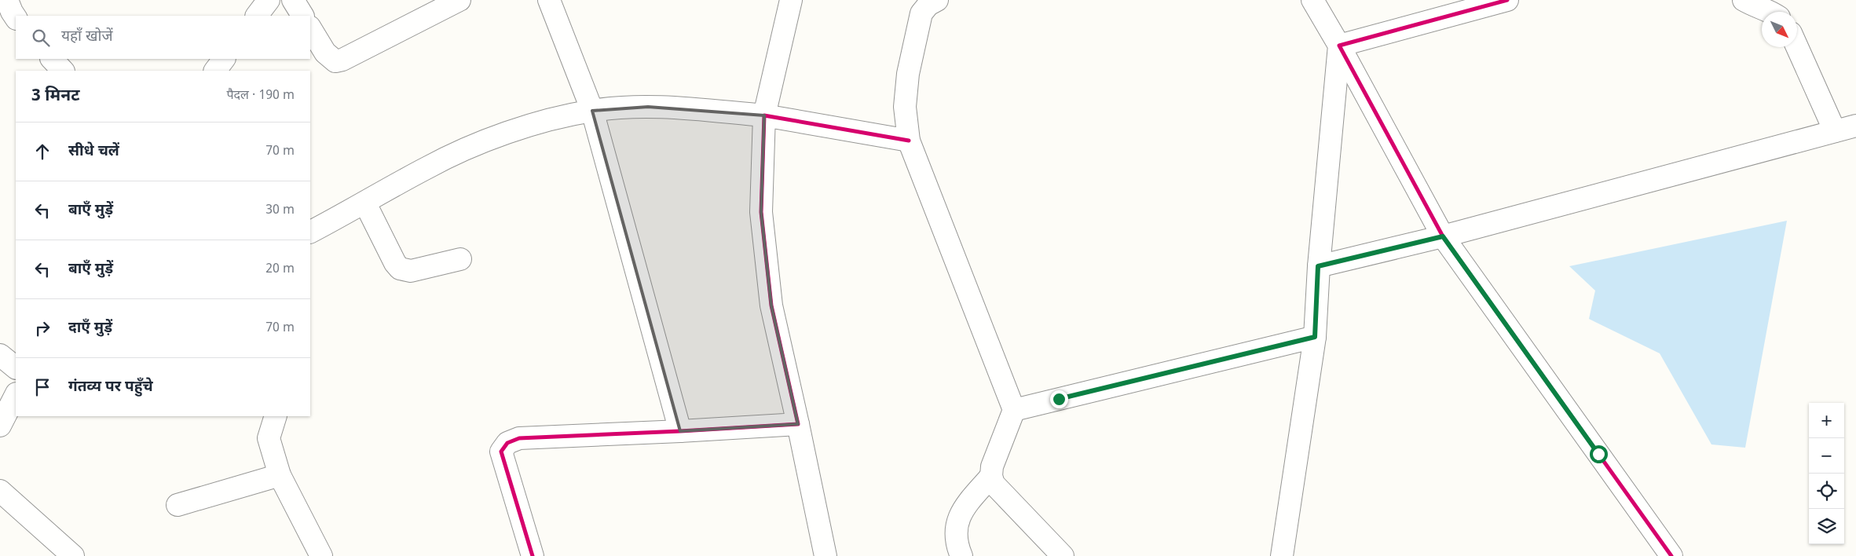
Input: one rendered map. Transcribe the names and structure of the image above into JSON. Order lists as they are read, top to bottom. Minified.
{"north":"bottom right","page":{"search":"यहाँ खोजें","heading":["3 मिनट","पैदल · 190 m"],"list":[["सीधे चलें","70 m"],["बाएँ मुड़ें","30 m"],["बाएँ मुड़ें","20 m"],["दाएँ मुड़ें","70 m"],"गंतव्य पर पहुँचे"],"map_buttons":["+","−"]}}
